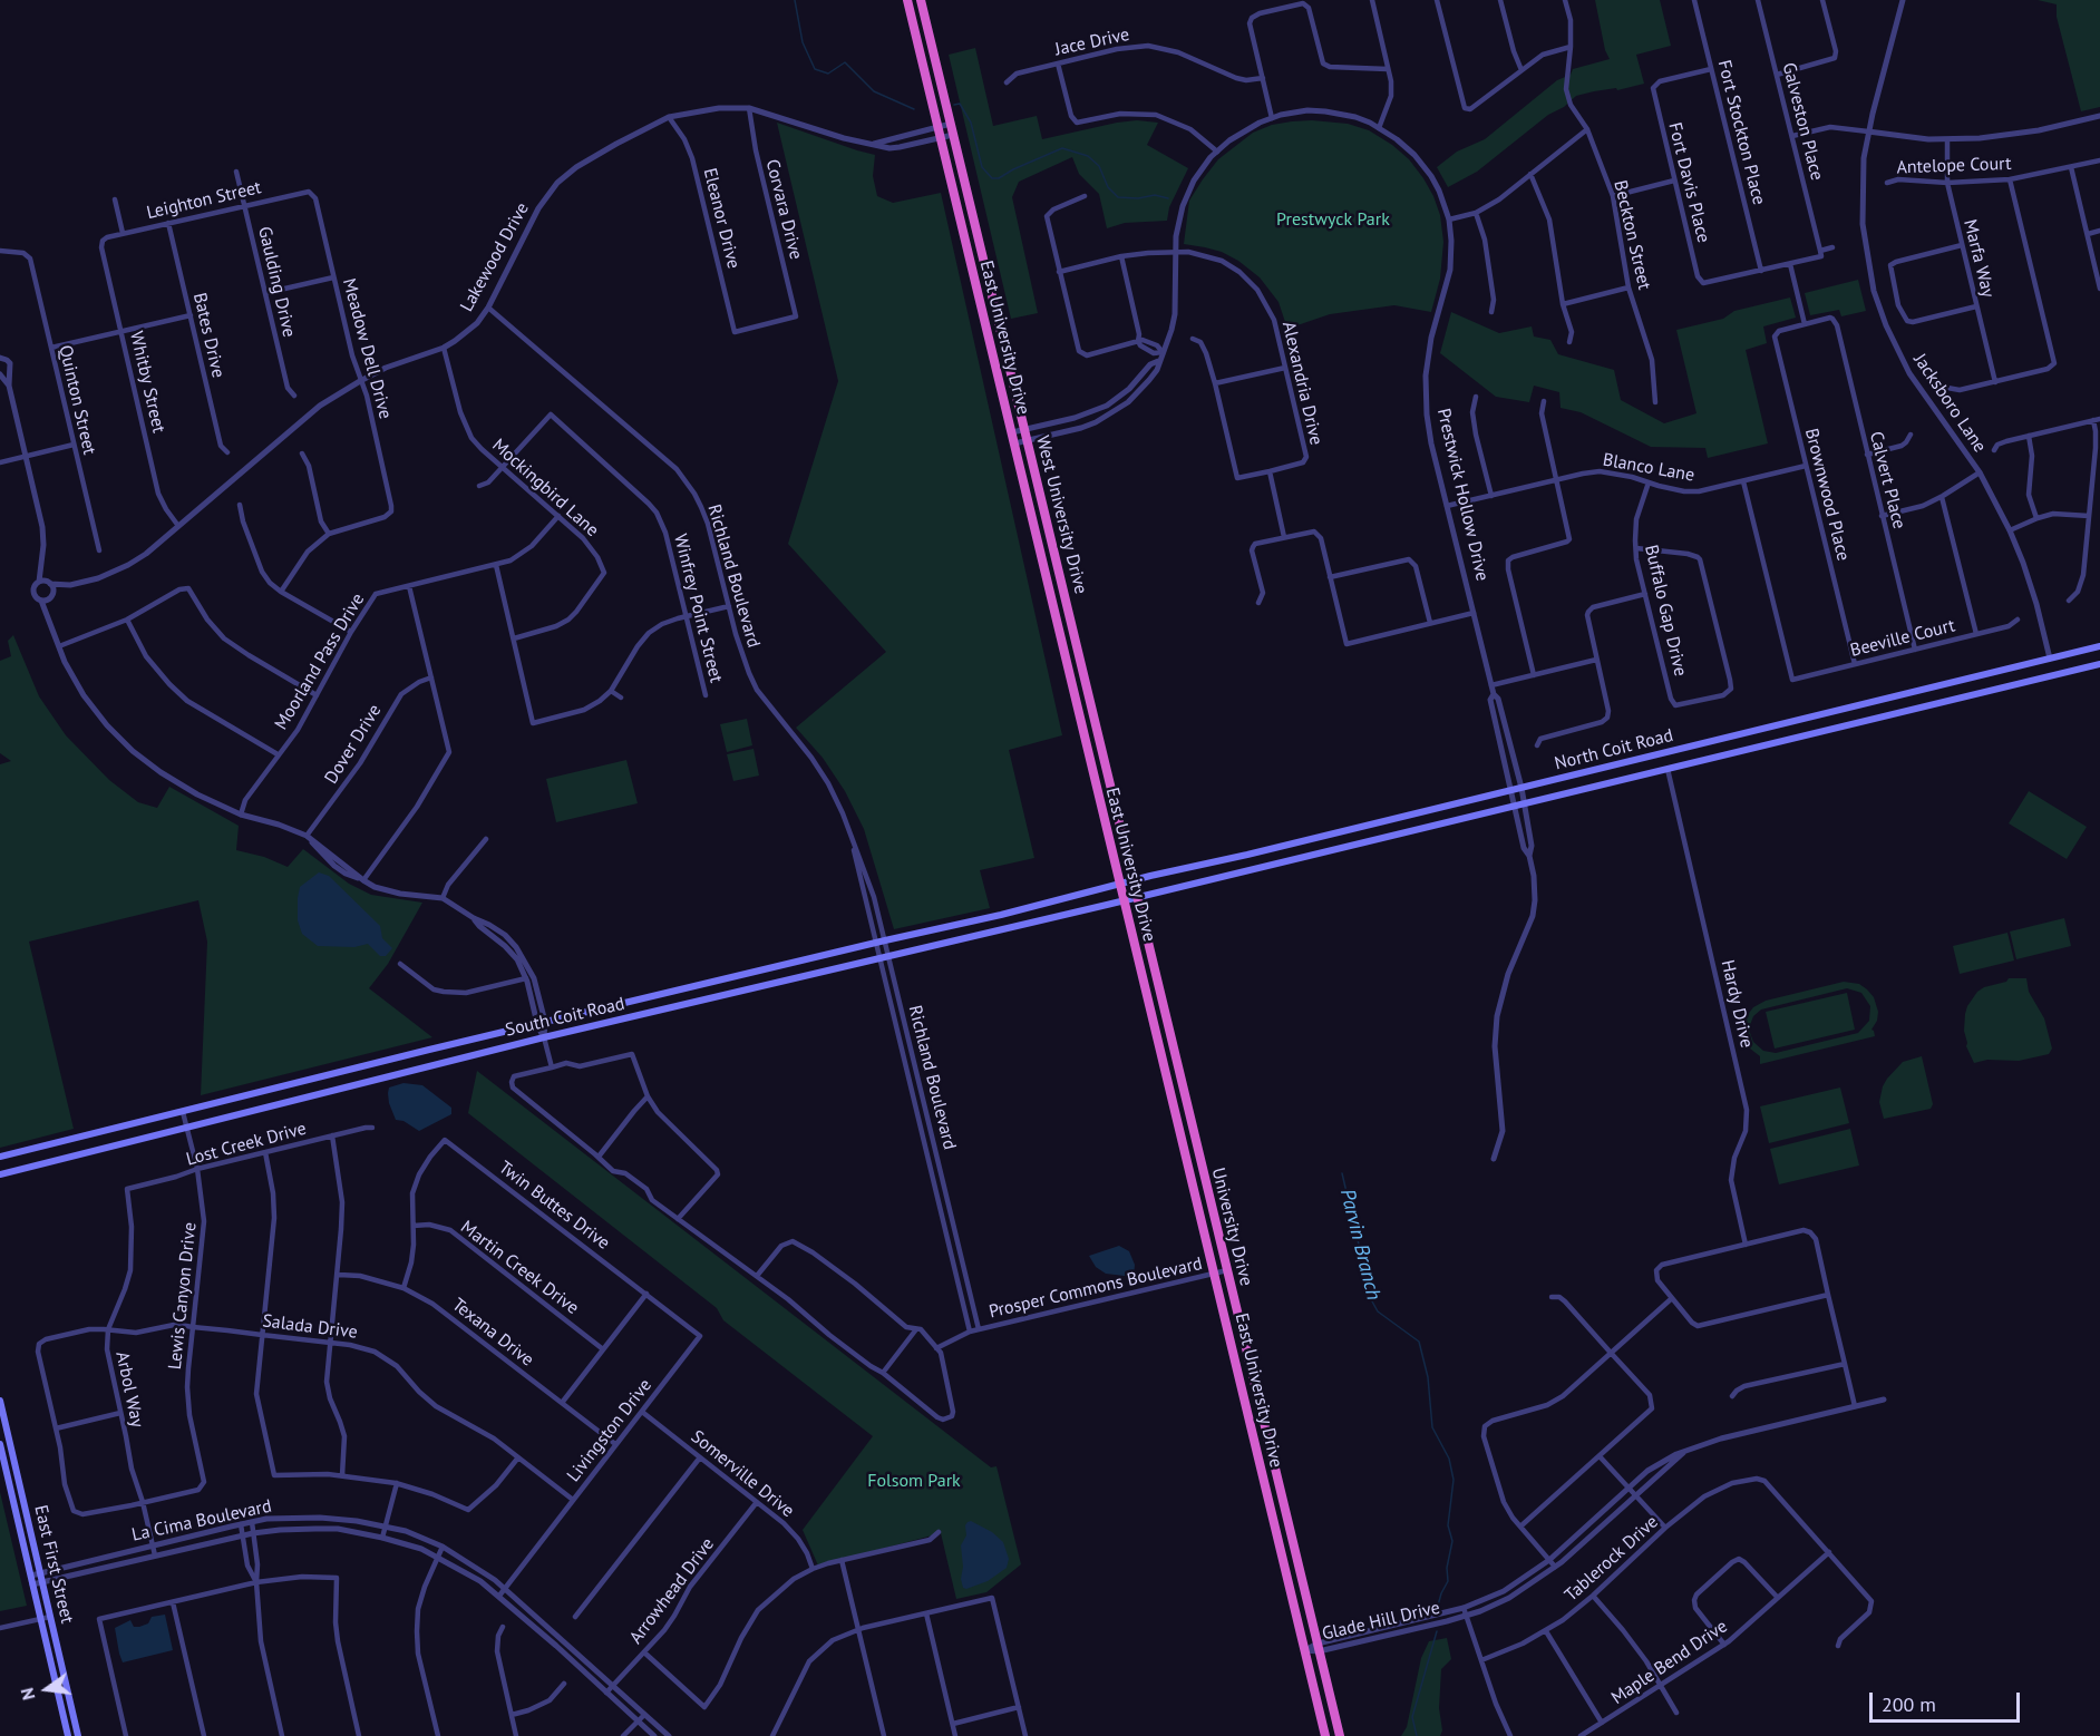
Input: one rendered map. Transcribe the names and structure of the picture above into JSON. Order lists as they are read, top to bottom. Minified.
{"streets":{"highway":["East University Drive","West University Drive","University Drive"],"main road":["North Coit Road","South Coit Road","East First Street"],"street":["Jace Drive","Galveston Place","Fort Stockton Place","Antelope Court","Fort Davis Place","Leighton Street","Corvara Drive","Eleanor Drive","Beckton Street","Lakewood Drive","Marfa Way","Gaulding Drive","Bates Drive","Meadow Dell Drive","Whitby Street","Alexandria Drive","Quinton Street","Jacksboro Lane","Blanco Lane","Calvert Place","Mockingbird Lane","Prestwick Hollow Drive","Brownwood Place","Richland Boulevard","Winfrey Point Street","Buffalo Gap Drive","Beeville Court","Moorland Pass Drive","Dover Drive","Hardy Drive","Lost Creek Drive","Twin Buttes Drive","Martin Creek Drive","Prosper Commons Boulevard","Lewis Canyon Drive","Salada Drive","Texana Drive","Arbol Way","Livingston Drive","Somerville Drive","La Cima Boulevard","Tablerock Drive","Arrowhead Drive","Glade Hill Drive","Maple Bend Drive"]},"crossings":[["Fort Stockton Place","Fort Davis Place"],["Antelope Court","Marfa Way"],["Leighton Street","Gaulding Drive"],["Leighton Street","Bates Drive"],["Leighton Street","Meadow Dell Drive"],["Leighton Street","Whitby Street"],["Corvara Drive","Eleanor Drive"],["Corvara Drive","Lakewood Drive"],["Eleanor Drive","Lakewood Drive"],["Lakewood Drive","East University Drive"],["Lakewood Drive","Meadow Dell Drive"],["Lakewood Drive","Whitby Street"],["Lakewood Drive","Mockingbird Lane"],["Lakewood Drive","West University Drive"],["Lakewood Drive","Richland Boulevard"],["East University Drive","Prestwick Hollow Drive"],["East University Drive","South Coit Road"],["East University Drive","Prosper Commons Boulevard"],["East University Drive","Glade Hill Drive"],["Alexandria Drive","Prestwick Hollow Drive"],["Jacksboro Lane","North Coit Road"],["Blanco Lane","Prestwick Hollow Drive"],["Blanco Lane","Brownwood Place"],["Blanco Lane","Buffalo Gap Drive"],["Blanco Lane","Beeville Court"],["Calvert Place","Brownwood Place"],["Calvert Place","Beeville Court"],["Mockingbird Lane","Winfrey Point Street"],["Mockingbird Lane","Moorland Pass Drive"],["Prestwick Hollow Drive","West University Drive"],["Prestwick Hollow Drive","North Coit Road"],["Brownwood Place","Beeville Court"],["West University Drive","North Coit Road"],["West University Drive","South Coit Road"],["West University Drive","University Drive"],["Richland Boulevard","South Coit Road"],["Richland Boulevard","Prosper Commons Boulevard"],["North Coit Road","Hardy Drive"],["North Coit Road","South Coit Road"],["North Coit Road","University Drive"],["South Coit Road","University Drive"],["South Coit Road","Lewis Canyon Drive"],["Lost Creek Drive","Lewis Canyon Drive"],["Lost Creek Drive","Arbol Way"],["Twin Buttes Drive","Martin Creek Drive"],["Twin Buttes Drive","Livingston Drive"],["University Drive","Prosper Commons Boulevard"],["University Drive","Glade Hill Drive"],["Lewis Canyon Drive","Salada Drive"],["Lewis Canyon Drive","Arbol Way"],["Salada Drive","Arbol Way"],["Salada Drive","Livingston Drive"],["Texana Drive","Livingston Drive"],["Arbol Way","La Cima Boulevard"],["Livingston Drive","Somerville Drive"],["Livingston Drive","La Cima Boulevard"],["Somerville Drive","Arrowhead Drive"],["La Cima Boulevard","East First Street"],["La Cima Boulevard","Arrowhead Drive"],["Tablerock Drive","Maple Bend Drive"]],"water":["Parvin Branch"],"parks":["Prestwyck Park","Folsom Park"],"scale_bar":"200 m","north":"left"}
